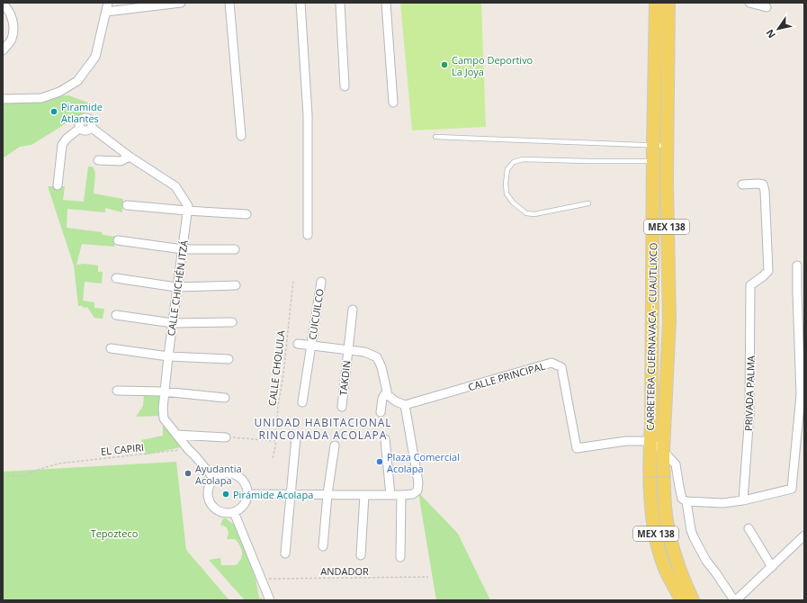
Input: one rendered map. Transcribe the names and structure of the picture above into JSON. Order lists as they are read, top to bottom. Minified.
{"streets":{"main road":["MEX 138","CARRETERA CUERNAVACA - CUAUTLIXCO"],"street":["CALLE CHICHÉN ITZÁ","CUICUILCO","CALLE PRINCIPAL","TAKDIN","PRIVADA PALMA"],"path":["CALLE CHOLULA","EL CAPIRI","ANDADOR"]},"crossings":[["CALLE CHICHÉN ITZÁ","EL CAPIRI"],["CARRETERA CUERNAVACA - CUAUTLIXCO","CALLE PRINCIPAL"]],"districts":["UNIDAD HABITACIONAL RINCONADA ACOLAPA"],"parks":["Tepozteco"],"places":["Campo Deportivo La Joya","Piramide Atlantes","Plaza Comercial Acolapa","Ayudantia Acolapa","Pirámide Acolapa"],"north":"bottom left"}
